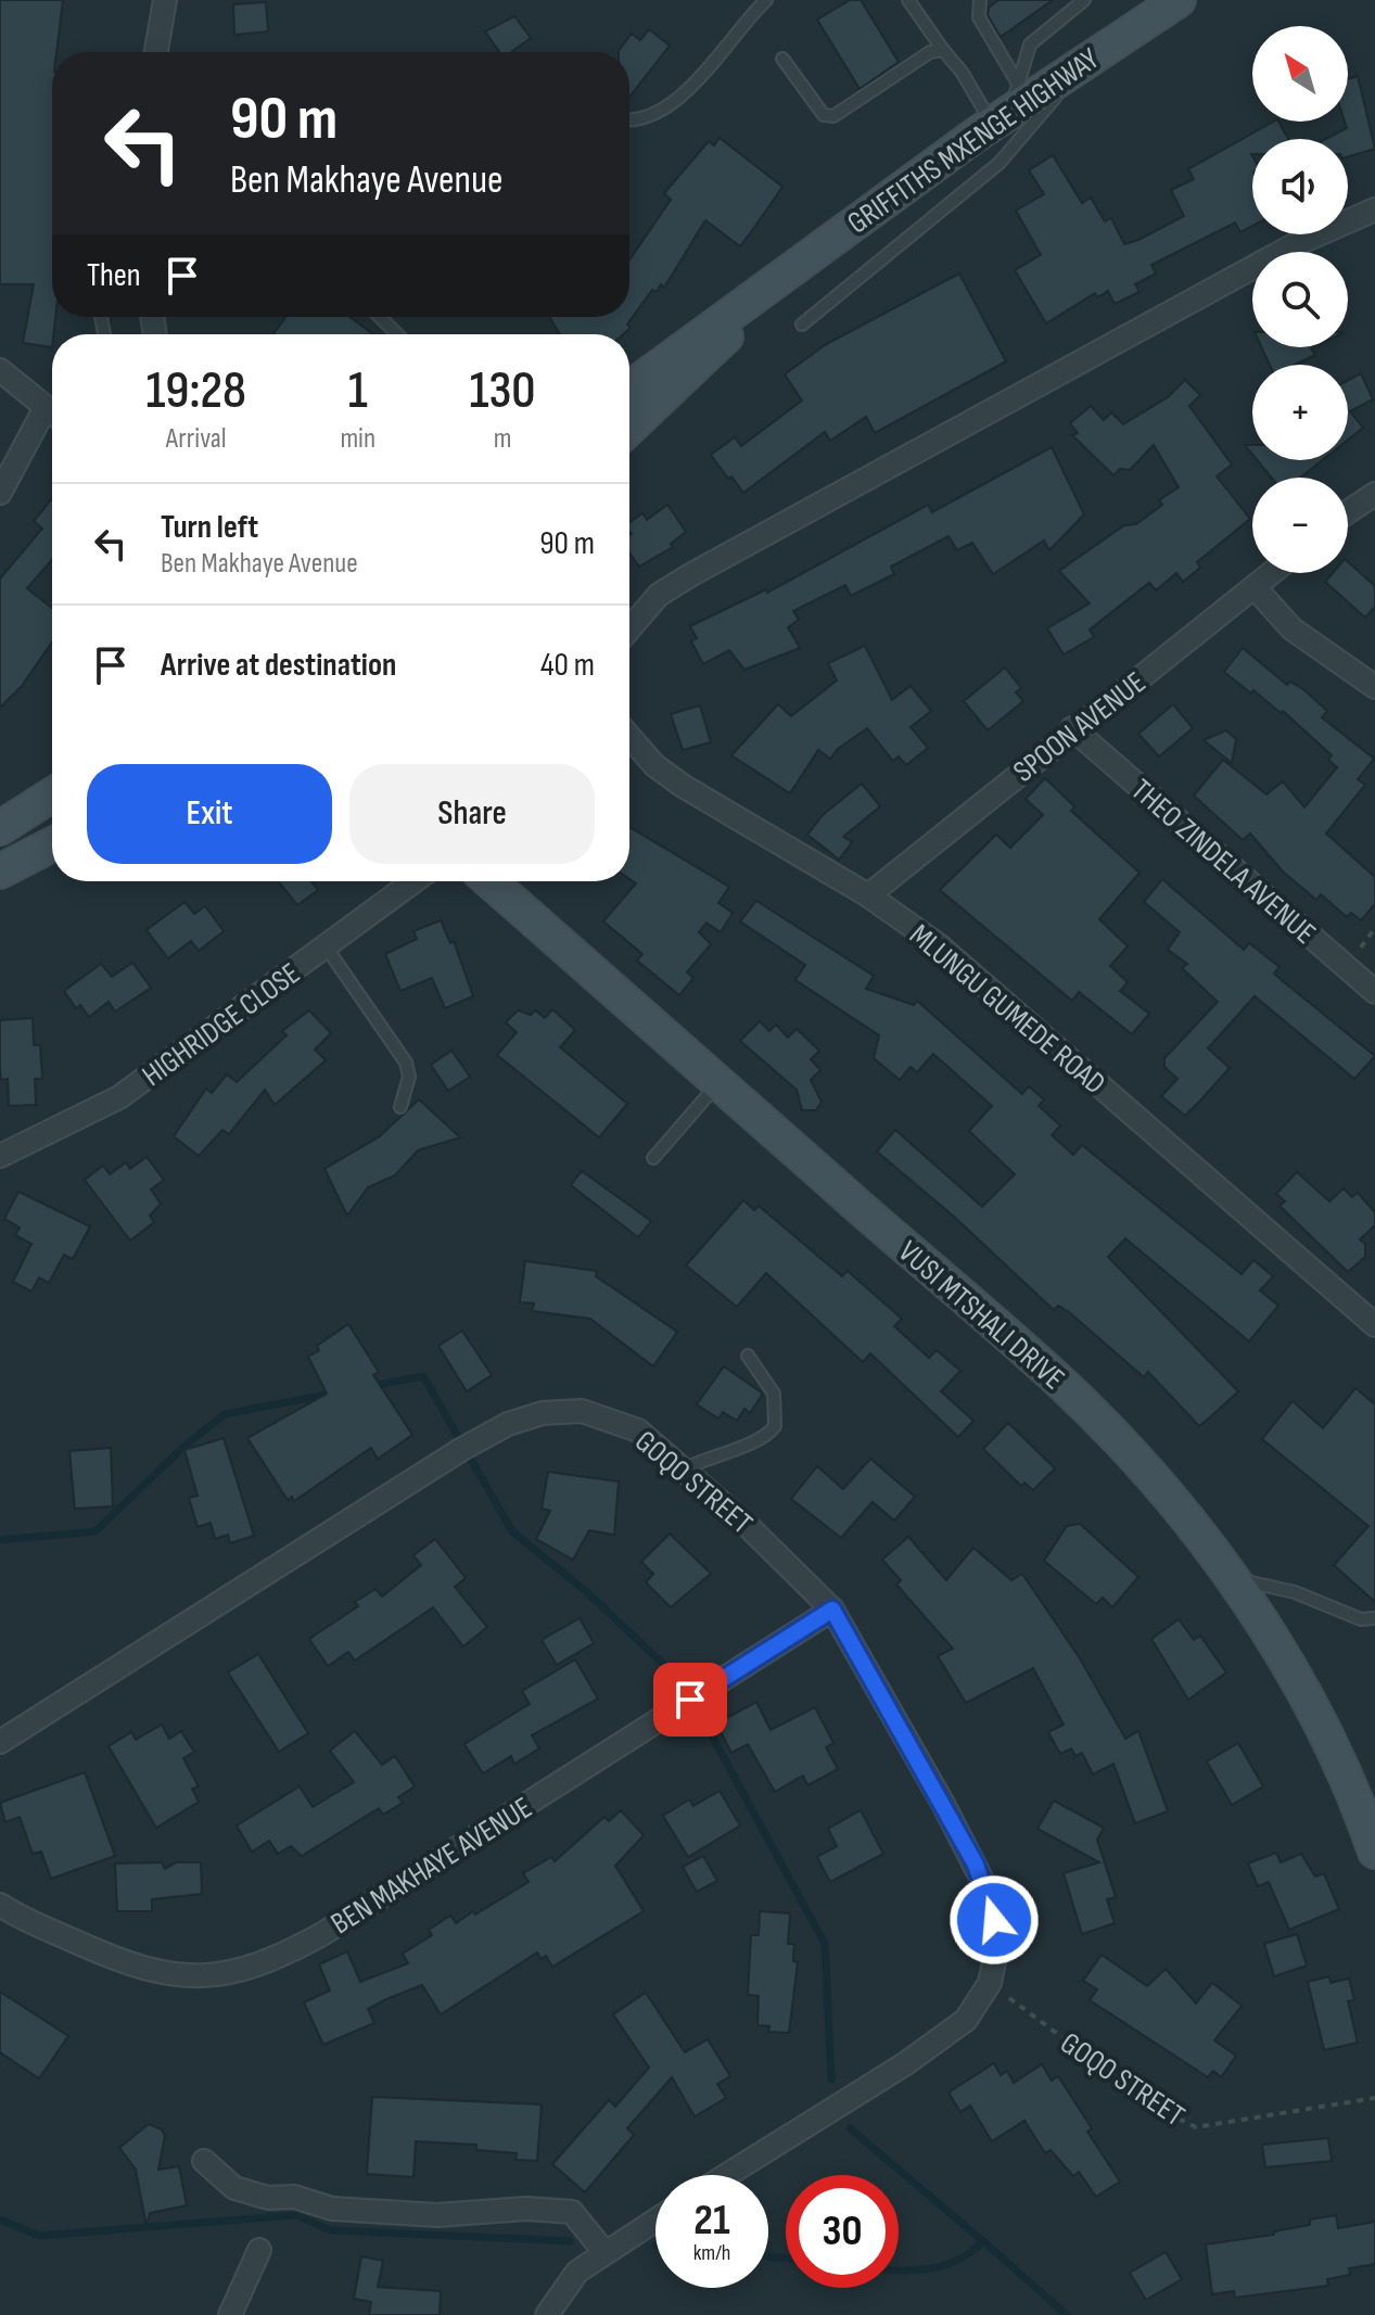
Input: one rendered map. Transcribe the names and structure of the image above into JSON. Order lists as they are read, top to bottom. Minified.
{"streets":{"street":["GRIFFITHS MXENGE HIGHWAY","SPOON AVENUE","THEO ZINDELA AVENUE","MLUNGU GUMEDE ROAD","HIGHRIDGE CLOSE","VUSI MTSHALI DRIVE","GOQO STREET","BEN MAKHAYE AVENUE"]},"crossings":[["SPOON AVENUE","THEO ZINDELA AVENUE"],["SPOON AVENUE","MLUNGU GUMEDE ROAD"],["GOQO STREET","BEN MAKHAYE AVENUE"]],"north":"top left","page":{"map_buttons":["+","−"],"turn":["90 m","Ben Makhaye Avenue"],"then":"Then","eta":["19:28","Arrival","1","min","130","m"],"list":[{"name":"Turn left","note":"Ben Makhaye Avenue","value":"90 m"},{"name":"Arrive at destination","value":"40 m"}],"buttons":["Exit","Share"],"speed":"21 km/h","limit":"30"}}
